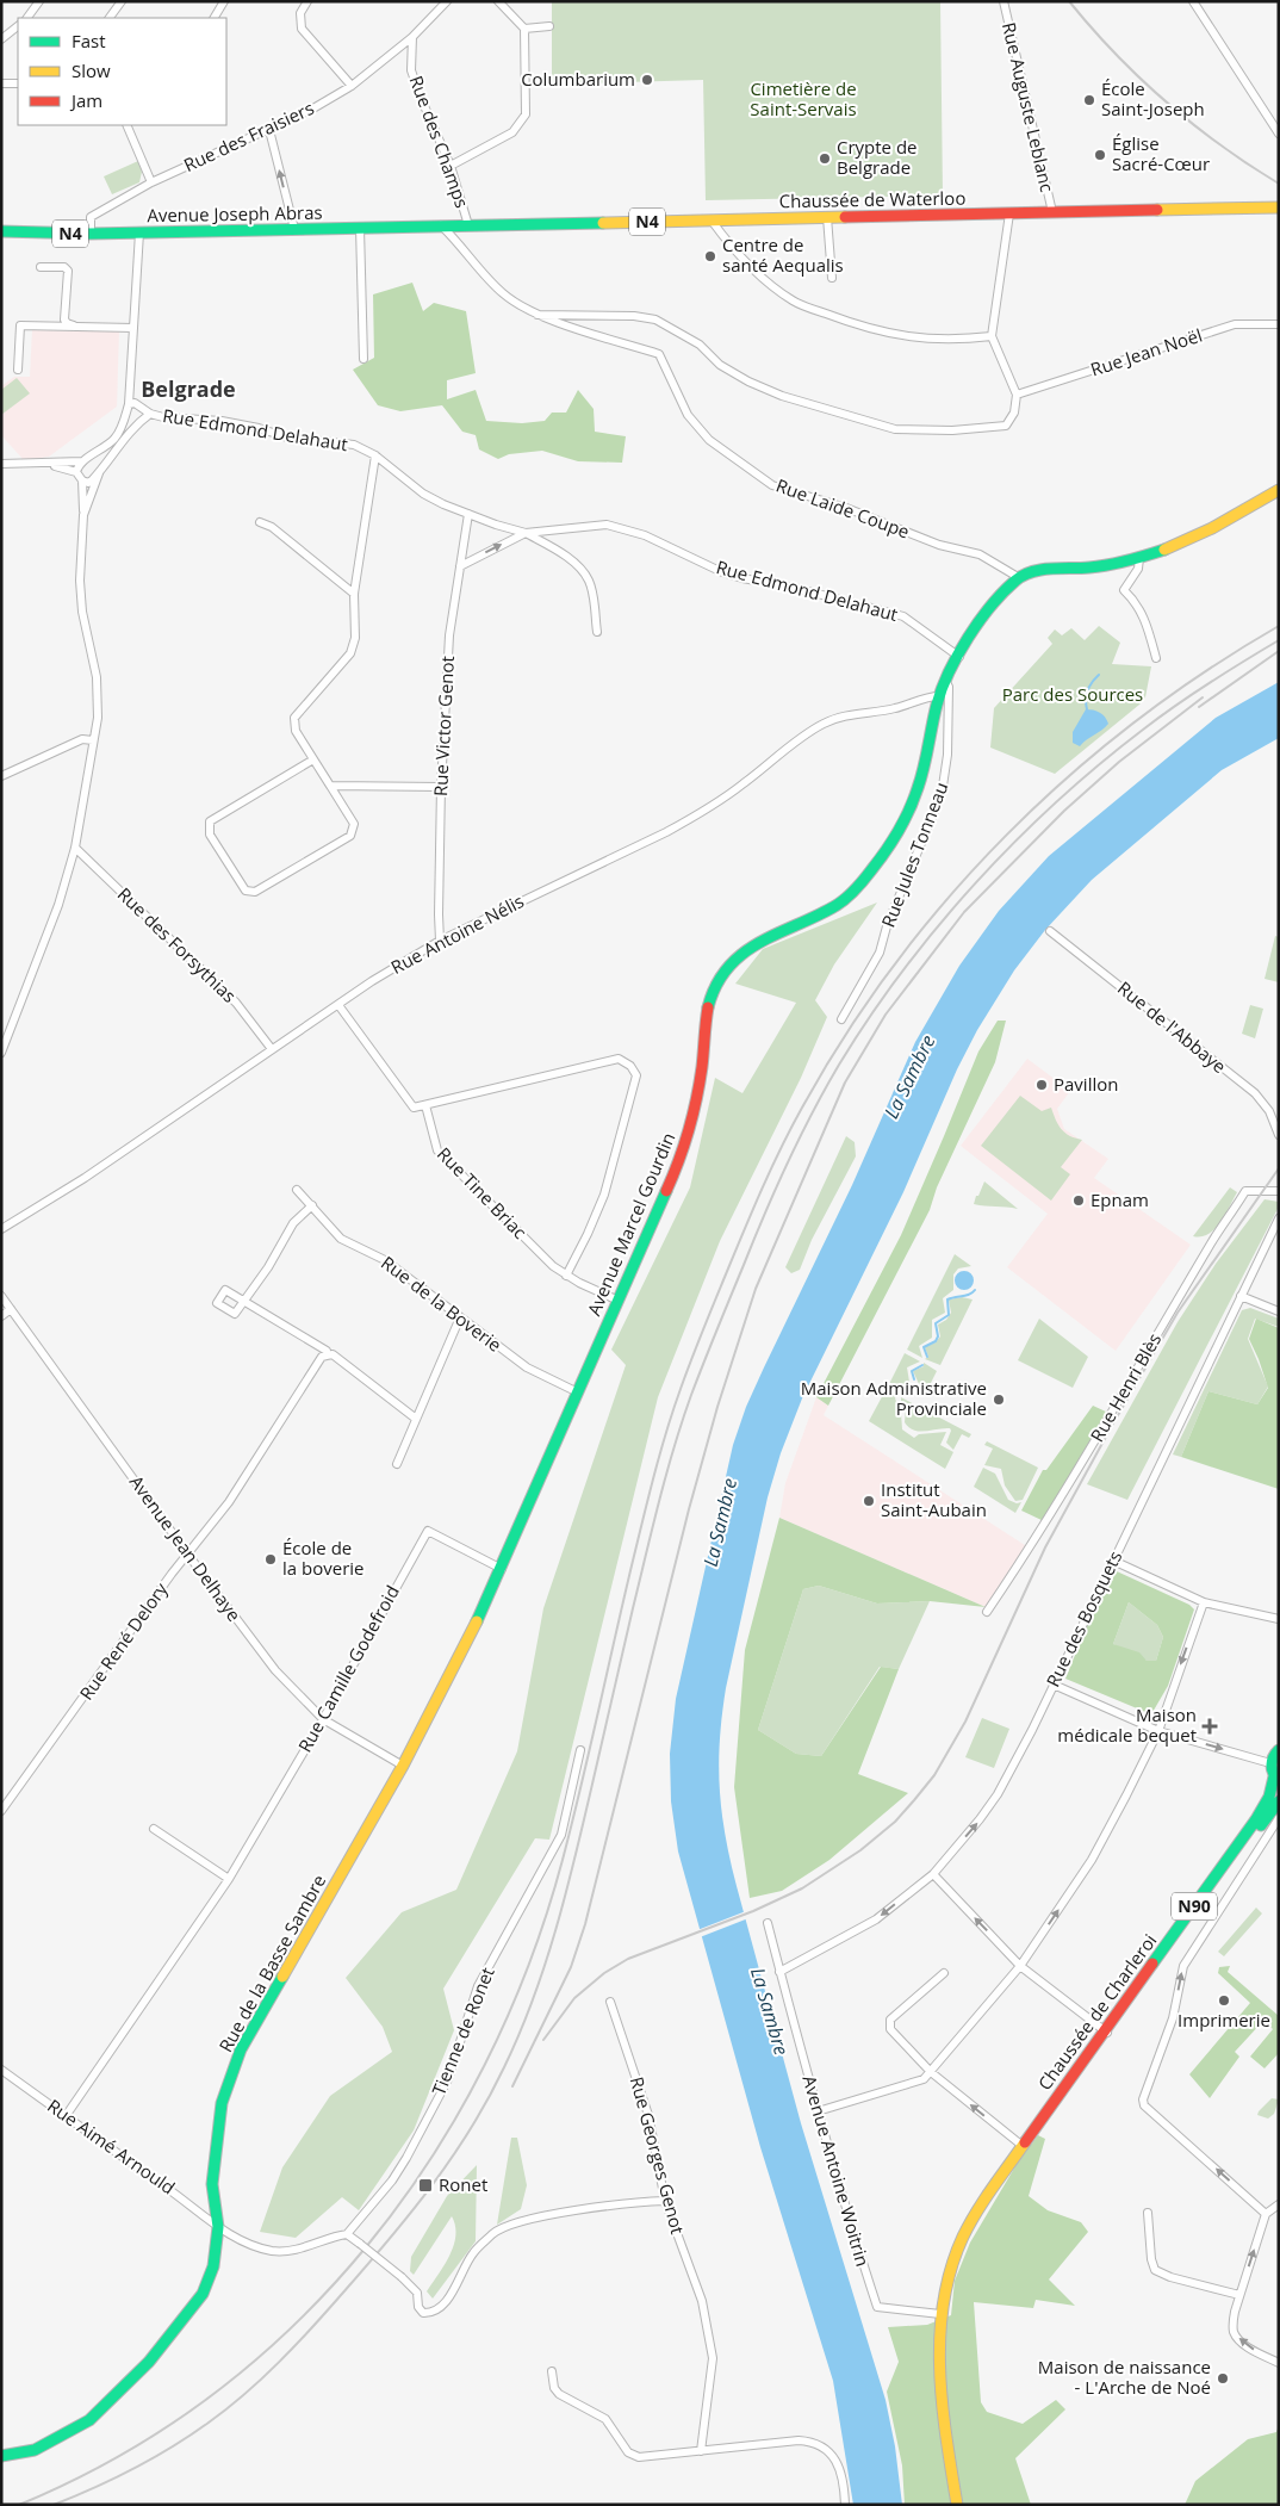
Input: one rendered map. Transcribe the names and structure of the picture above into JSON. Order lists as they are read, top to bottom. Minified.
{"streets":{"street":["Rue Auguste Leblanc","Rue des Fraisiers","Rue des Champs","Chaussée de Waterloo","Avenue Joseph Abras","N4","Rue Jean Noël","Rue Edmond Delahaut","Rue Laide Coupe","Rue Victor Genot","Rue Jules Tonneau","Rue Antoine Nélis","Rue des Forsythias","Rue de l'Abbaye","Rue Tine Briac","Avenue Marcel Gourdin","Rue de la Boverie","Rue Henri Blès","Avenue Jean Delhaye","Rue des Bosquets","Rue René Delory","Rue Camille Godefroid","N90","Rue de la Basse Sambre","Chaussée de Charleroi","Tienne de Ronet","Rue Aimé Arnould","Rue Georges Genot","Avenue Antoine Woitrin"]},"crossings":[["Rue Auguste Leblanc","Chaussée de Waterloo"],["Rue des Fraisiers","Rue des Champs"],["Rue des Fraisiers","Avenue Joseph Abras"],["Rue des Champs","Chaussée de Waterloo"],["Rue des Champs","Avenue Joseph Abras"],["Chaussée de Waterloo","Avenue Joseph Abras"],["Avenue Joseph Abras","Rue Laide Coupe"],["Rue Edmond Delahaut","Rue Victor Genot"],["Rue Edmond Delahaut","Avenue Marcel Gourdin"],["Rue Laide Coupe","Avenue Marcel Gourdin"],["Rue Victor Genot","Rue Antoine Nélis"],["Rue Jules Tonneau","Avenue Marcel Gourdin"],["Rue Antoine Nélis","Rue des Forsythias"],["Rue Antoine Nélis","Avenue Marcel Gourdin"],["Rue Tine Briac","Avenue Marcel Gourdin"],["Avenue Marcel Gourdin","Rue de la Boverie"],["Avenue Marcel Gourdin","Avenue Jean Delhaye"],["Avenue Marcel Gourdin","Rue Camille Godefroid"],["Avenue Marcel Gourdin","Rue de la Basse Sambre"],["Avenue Jean Delhaye","Rue René Delory"],["Avenue Jean Delhaye","Rue Camille Godefroid"],["Avenue Jean Delhaye","Rue de la Basse Sambre"],["Rue des Bosquets","Avenue Antoine Woitrin"],["Rue Camille Godefroid","Rue Aimé Arnould"],["N90","Chaussée de Charleroi"],["Rue de la Basse Sambre","Rue Aimé Arnould"],["Chaussée de Charleroi","Avenue Antoine Woitrin"]],"districts":["Belgrade"],"water":["La Sambre"],"parks":["Cimetière de Saint-Servais","Parc des Sources"],"places":{"other":["Columbarium","École Saint-Joseph","Église Sacré-Cœur","Crypte de Belgrade","Centre de santé Aequalis","Pavillon","Epnam","Maison Administrative Provinciale","Institut Saint-Aubain","École de la boverie","Imprimerie","Maison de naissance - L'Arche de Noé"],"health":["Maison médicale bequet"],"transit":["Ronet"]},"legend":["Fast","Slow","Jam"]}
